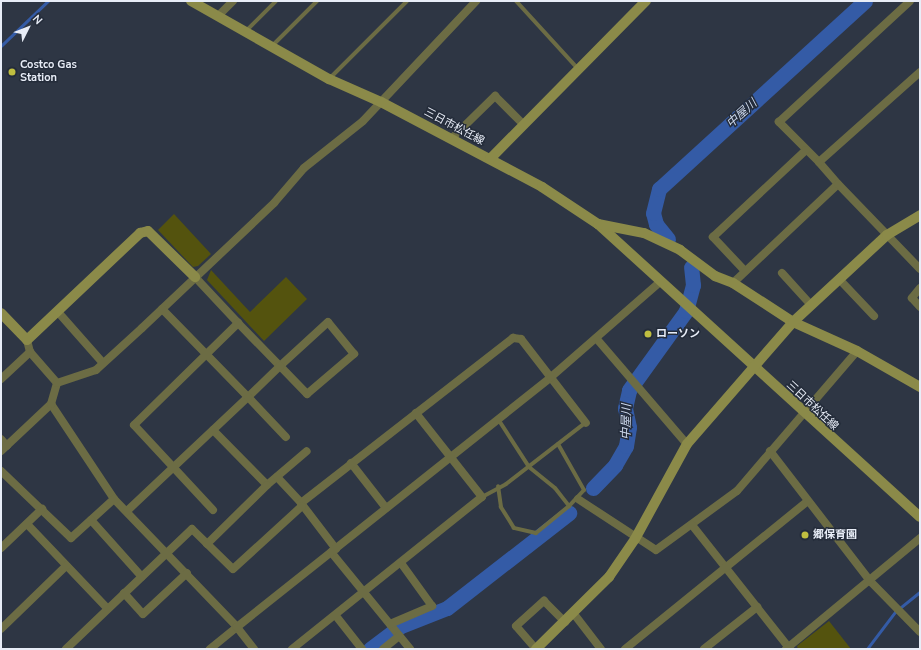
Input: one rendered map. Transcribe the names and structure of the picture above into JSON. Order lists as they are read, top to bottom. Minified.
{"streets":{"street":["三日市松任線"]},"water":["中屋川"],"places":["Costco Gas Station","ローソン","郷保育園"],"north":"top right"}
